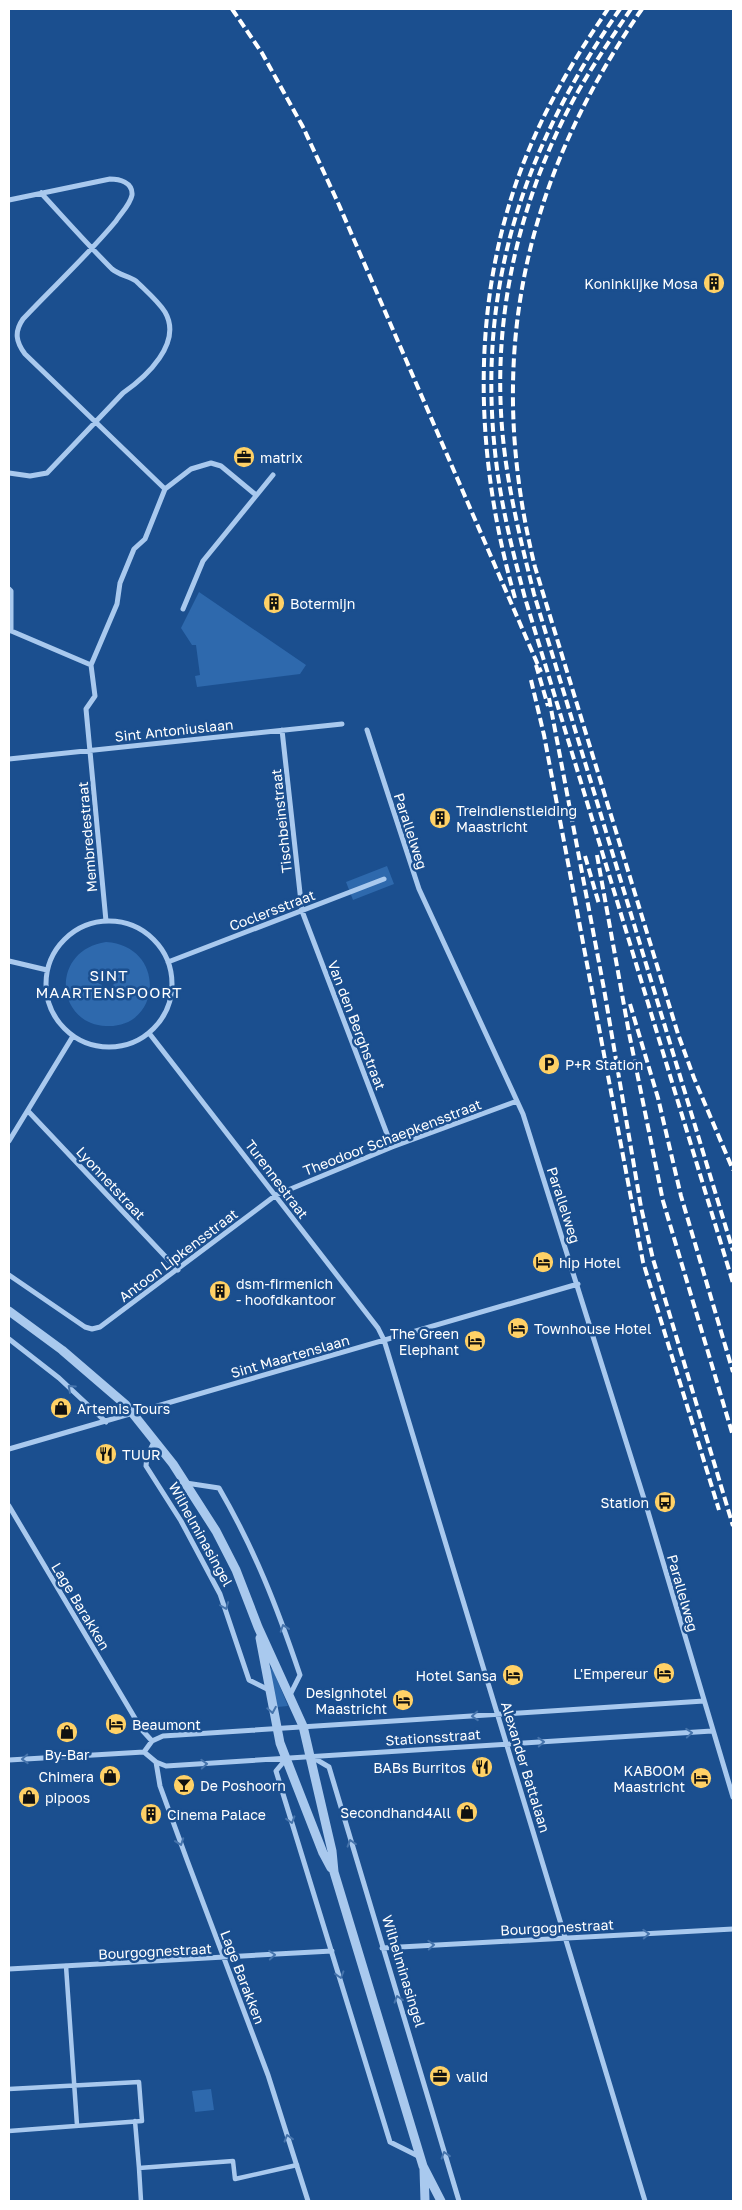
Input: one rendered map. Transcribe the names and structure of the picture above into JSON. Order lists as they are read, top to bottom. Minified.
{"streets":{"street":["Sint Antoniuslaan","Tischbeinstraat","Parallelweg","Membredestraat","Coclersstraat","Van den Berghstraat","Theodoor Schaepkensstraat","Turennestraat","Lyonnetstraat","Antoon Lipkensstraat","Sint Maartenslaan","Wilhelminasingel","Lage Barakken","Stationsstraat","Alexander Battalaan","Bourgognestraat"]},"crossings":[["Sint Antoniuslaan","Tischbeinstraat"],["Sint Antoniuslaan","Membredestraat"],["Tischbeinstraat","Coclersstraat"],["Tischbeinstraat","Van den Berghstraat"],["Parallelweg","Theodoor Schaepkensstraat"],["Parallelweg","Sint Maartenslaan"],["Parallelweg","Stationsstraat"],["Membredestraat","Coclersstraat"],["Membredestraat","Turennestraat"],["Coclersstraat","Van den Berghstraat"],["Coclersstraat","Turennestraat"],["Van den Berghstraat","Theodoor Schaepkensstraat"],["Theodoor Schaepkensstraat","Turennestraat"],["Theodoor Schaepkensstraat","Antoon Lipkensstraat"],["Turennestraat","Antoon Lipkensstraat"],["Turennestraat","Sint Maartenslaan"],["Turennestraat","Alexander Battalaan"],["Lyonnetstraat","Antoon Lipkensstraat"],["Sint Maartenslaan","Wilhelminasingel"],["Sint Maartenslaan","Alexander Battalaan"],["Wilhelminasingel","Stationsstraat"],["Wilhelminasingel","Bourgognestraat"],["Lage Barakken","Stationsstraat"],["Lage Barakken","Bourgognestraat"],["Stationsstraat","Alexander Battalaan"],["Alexander Battalaan","Bourgognestraat"]],"one_way":["Bourgognestraat"],"districts":["SINT MAARTENSPOORT"],"places":{"building":["Koninklijke Mosa","Botermijn","Treindienstleiding Maastricht","dsm-firmenich - hoofdkantoor","Cinema Palace"],"office":["matrix","valid"],"parking":["P+R Station"],"hotel":["hip Hotel","Townhouse Hotel","The Green Elephant","L'Empereur","Hotel Sansa","Designhotel Maastricht","Beaumont","KABOOM Maastricht"],"shop":["Artemis Tours","By-Bar","Chimera","pipoos","Secondhand4All"],"restaurant":["TUUR","BABs Burritos"],"bus stop":["Station"],"bar":["De Poshoorn"]}}
